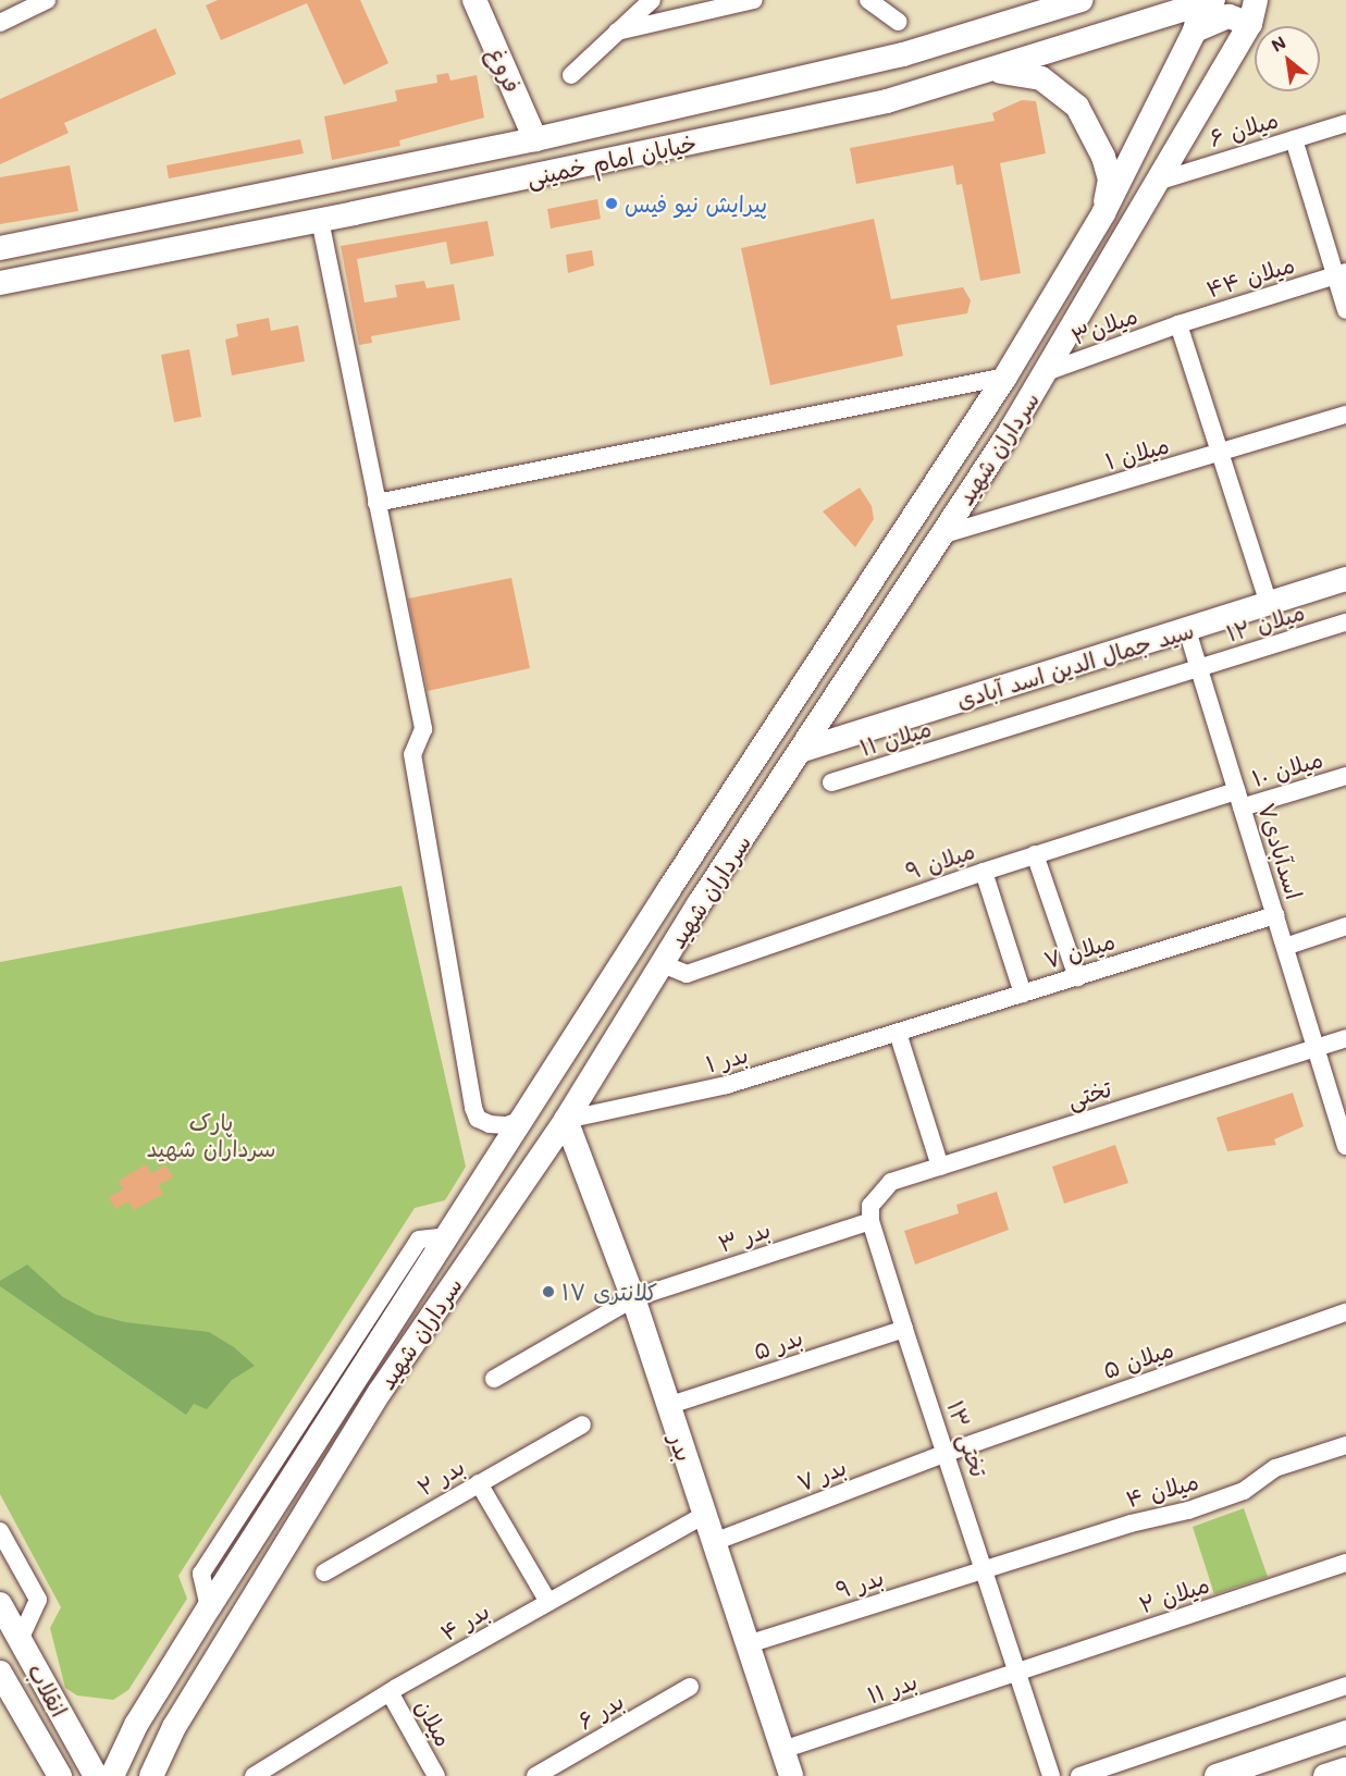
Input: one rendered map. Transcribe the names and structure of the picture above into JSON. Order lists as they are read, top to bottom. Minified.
{"streets":{"street":["فروغ","میلان ۶","خیابان امام خمینی","میلان ۴۴","میلان۳","سرداران شهید","میلان ۱","میلان ۱۲","سید جمال الدین اسد آبادی","میلان ۱۱","میلان ۱۰","اسدآبادی۷","میلان ۹","میلان ۷","بدر ۱","تختی","بدر ۳","بدر ۵","میلان ۵","تختی ۱۳","بدر","بدر ۷","بدر ۲","میلان ۴","بدر ۹","میلان ۲","بدر ۴","بدر ۱۱","انقلاب","بدر ۶","میلان"]},"crossings":[["فروغ","خیابان امام خمینی"],["میلان ۶","سرداران شهید"],["خیابان امام خمینی","سرداران شهید"],["میلان ۴۴","میلان۳"],["میلان۳","سرداران شهید"],["سرداران شهید","میلان ۱"],["سرداران شهید","سید جمال الدین اسد آبادی"],["سرداران شهید","میلان ۹"],["سرداران شهید","بدر ۱"],["سرداران شهید","بدر"],["میلان ۱۲","میلان ۱۱"],["میلان ۱۲","اسدآبادی۷"],["سید جمال الدین اسد آبادی","اسدآبادی۷"],["میلان ۱۱","اسدآبادی۷"],["میلان ۱۰","اسدآبادی۷"],["میلان ۱۰","میلان ۹"],["اسدآبادی۷","میلان ۹"],["اسدآبادی۷","میلان ۷"],["اسدآبادی۷","تختی"],["میلان ۷","بدر ۱"],["بدر ۱","بدر"],["تختی","بدر ۳"],["تختی","تختی ۱۳"],["بدر ۳","تختی ۱۳"],["بدر ۳","بدر"],["بدر ۵","تختی ۱۳"],["بدر ۵","بدر"],["میلان ۵","تختی ۱۳"],["میلان ۵","بدر ۷"],["تختی ۱۳","بدر ۷"],["تختی ۱۳","میلان ۴"],["تختی ۱۳","بدر ۹"],["تختی ۱۳","میلان ۲"],["تختی ۱۳","بدر ۱۱"],["بدر","بدر ۷"],["بدر","بدر ۹"],["بدر","بدر ۴"],["بدر","بدر ۱۱"],["میلان ۴","بدر ۹"],["میلان ۲","بدر ۱۱"],["بدر ۴","میلان"]],"parks":["پارک سرداران شهید"],"places":["پیرایش نیو فیس","کلانتری ۱۷"],"north":"top left"}
